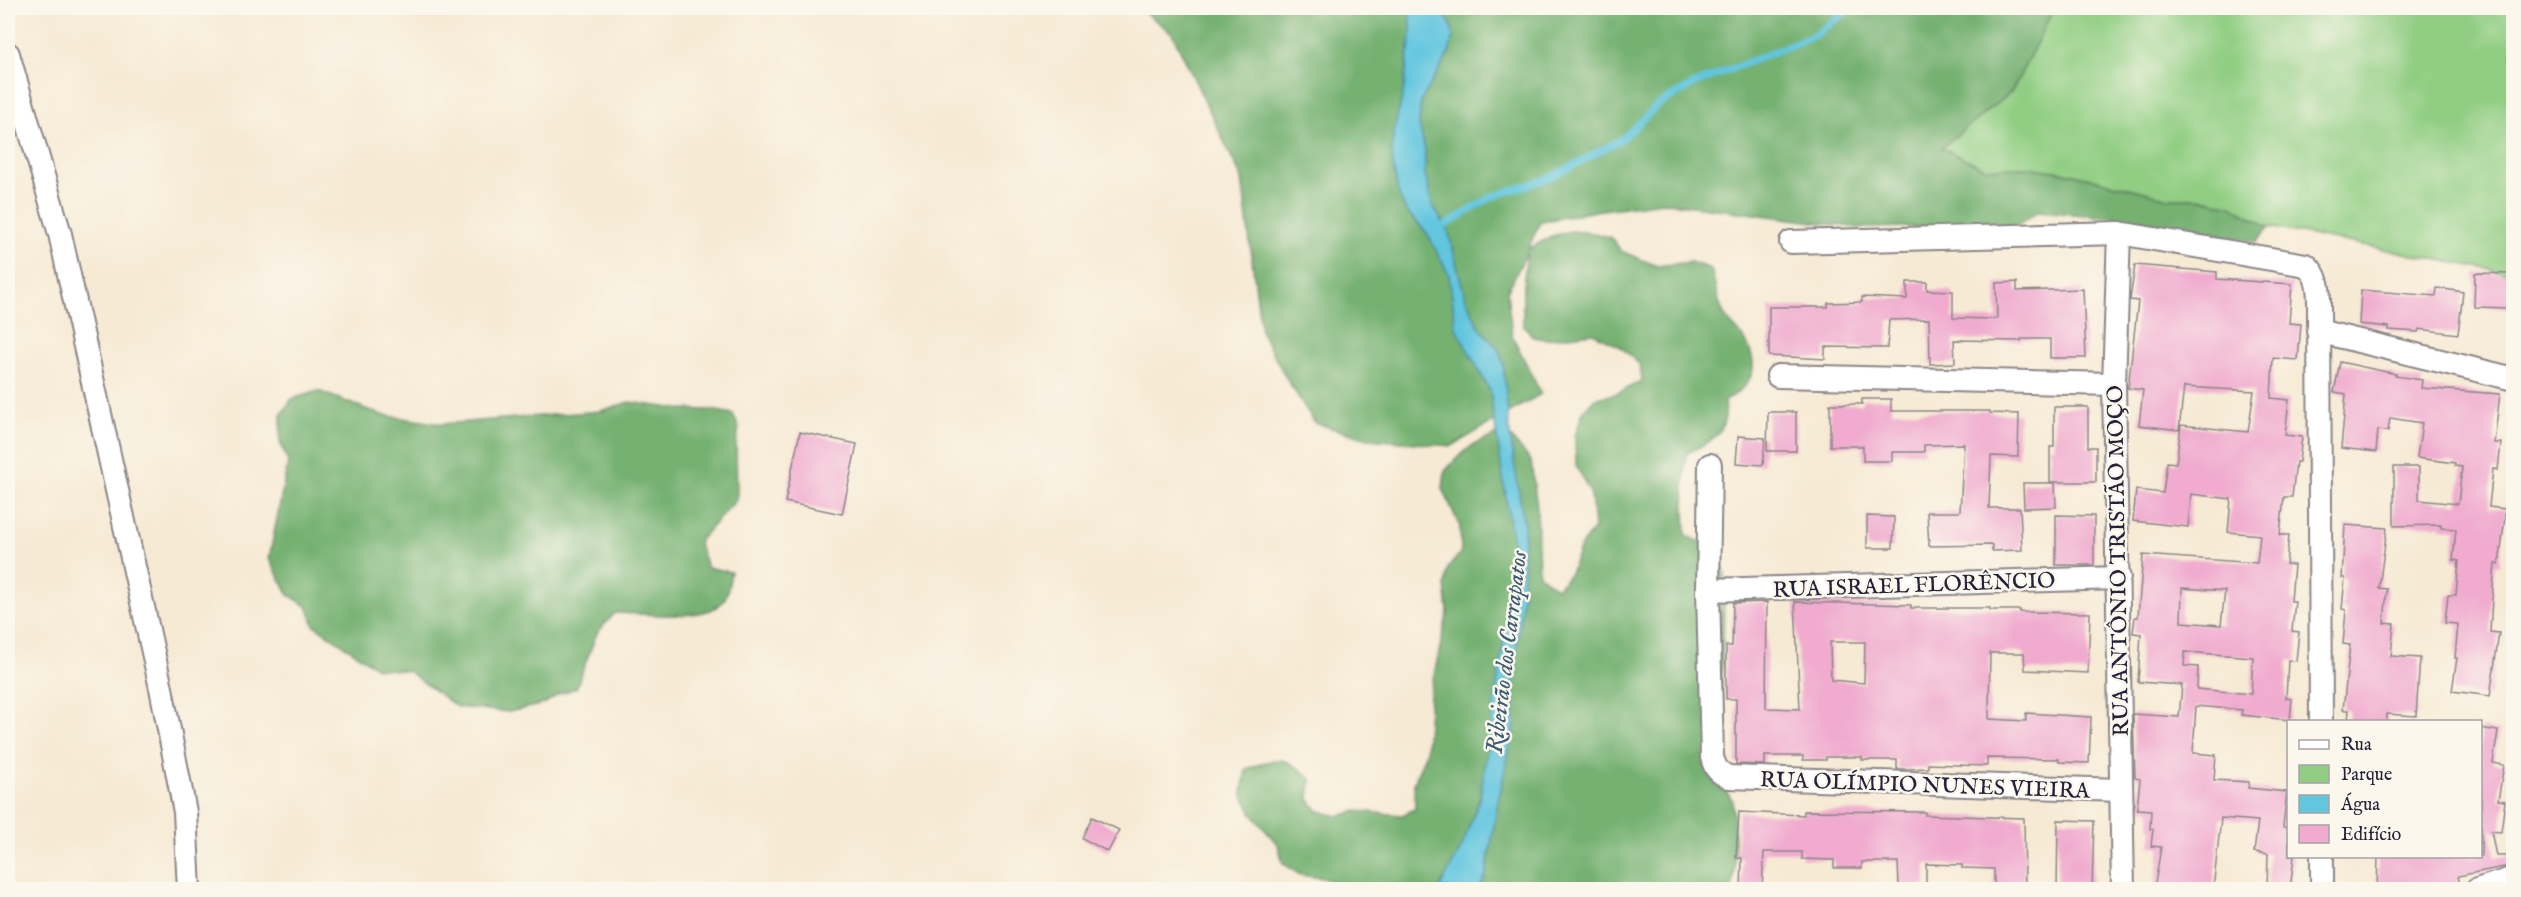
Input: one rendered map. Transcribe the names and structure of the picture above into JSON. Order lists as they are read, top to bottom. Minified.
{"streets":{"street":["RUA ANTÔNIO TRISTÃO MOÇO","RUA ISRAEL FLORÊNCIO","RUA OLÍMPIO NUNES VIEIRA"]},"crossings":[["RUA ANTÔNIO TRISTÃO MOÇO","RUA ISRAEL FLORÊNCIO"],["RUA ANTÔNIO TRISTÃO MOÇO","RUA OLÍMPIO NUNES VIEIRA"],["RUA ISRAEL FLORÊNCIO","RUA OLÍMPIO NUNES VIEIRA"]],"water":["Ribeirão dos Carrapatos"],"legend":["Rua","Parque","Água","Edifício"]}
